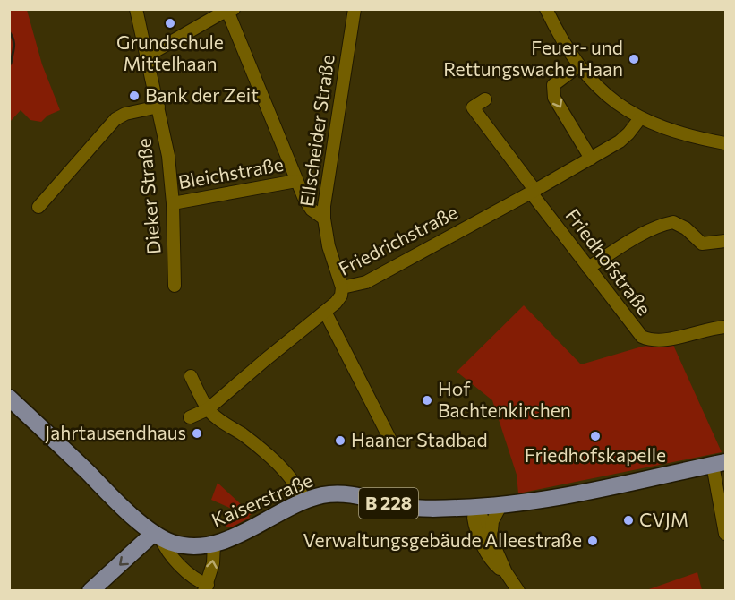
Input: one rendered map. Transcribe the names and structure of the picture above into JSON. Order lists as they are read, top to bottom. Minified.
{"streets":{"main road":["Kaiserstraße","B 228"],"street":["Ellscheider Straße","Bleichstraße","Dieker Straße","Friedrichstraße","Friedhofstraße"]},"crossings":[["Ellscheider Straße","Friedrichstraße"],["Bleichstraße","Dieker Straße"],["Friedrichstraße","Friedhofstraße"],["Kaiserstraße","B 228"]],"places":["Grundschule Mittelhaan","Feuer- und Rettungswache Haan","Bank der Zeit","Hof Bachtenkirchen","Jahrtausendhaus","Friedhofskapelle","Haaner Stadbad","CVJM","Verwaltungsgebäude Alleestraße"]}
